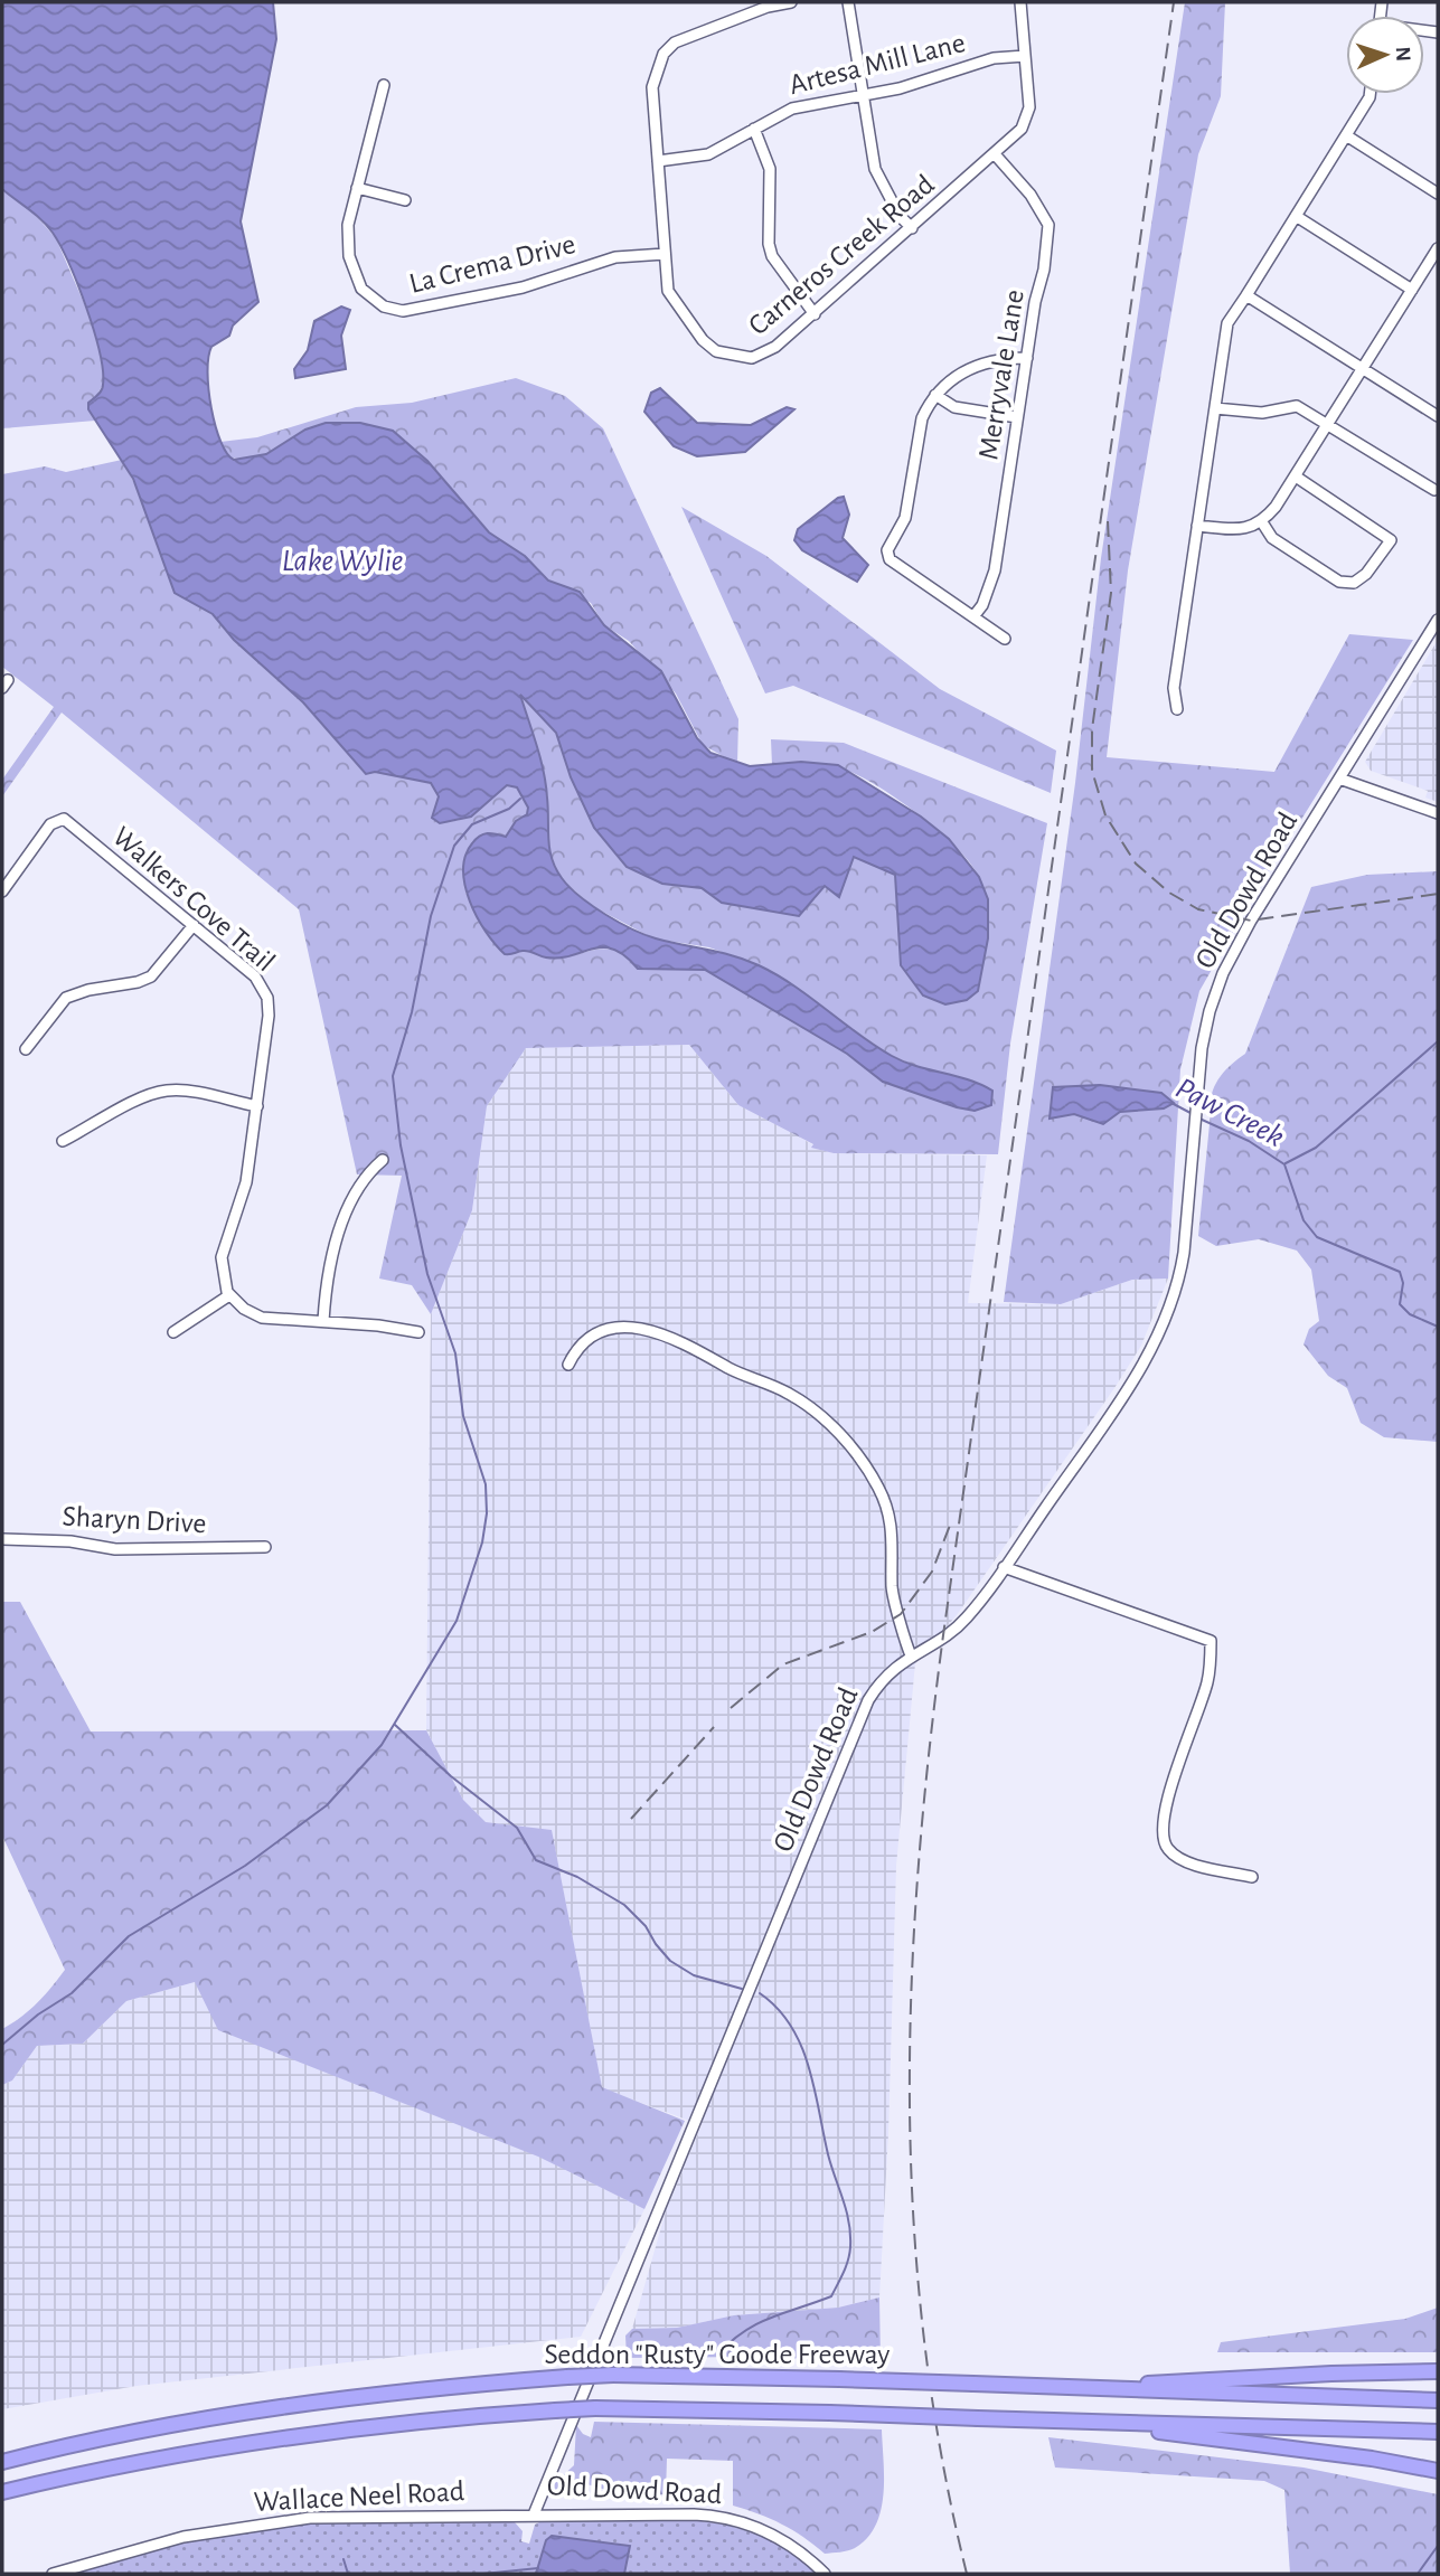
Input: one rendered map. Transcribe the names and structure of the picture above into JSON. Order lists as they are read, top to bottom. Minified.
{"streets":{"highway":["Seddon \"Rusty\" Goode Freeway"],"street":["Artesa Mill Lane","Carneros Creek Road","La Crema Drive","Merryvale Lane","Old Dowd Road","Walkers Cove Trail","Sharyn Drive","Wallace Neel Road"]},"crossings":[["Artesa Mill Lane","Carneros Creek Road"],["Carneros Creek Road","La Crema Drive"],["Carneros Creek Road","Merryvale Lane"],["Old Dowd Road","Wallace Neel Road"]],"water":["Lake Wylie","Paw Creek"],"north":"right"}
